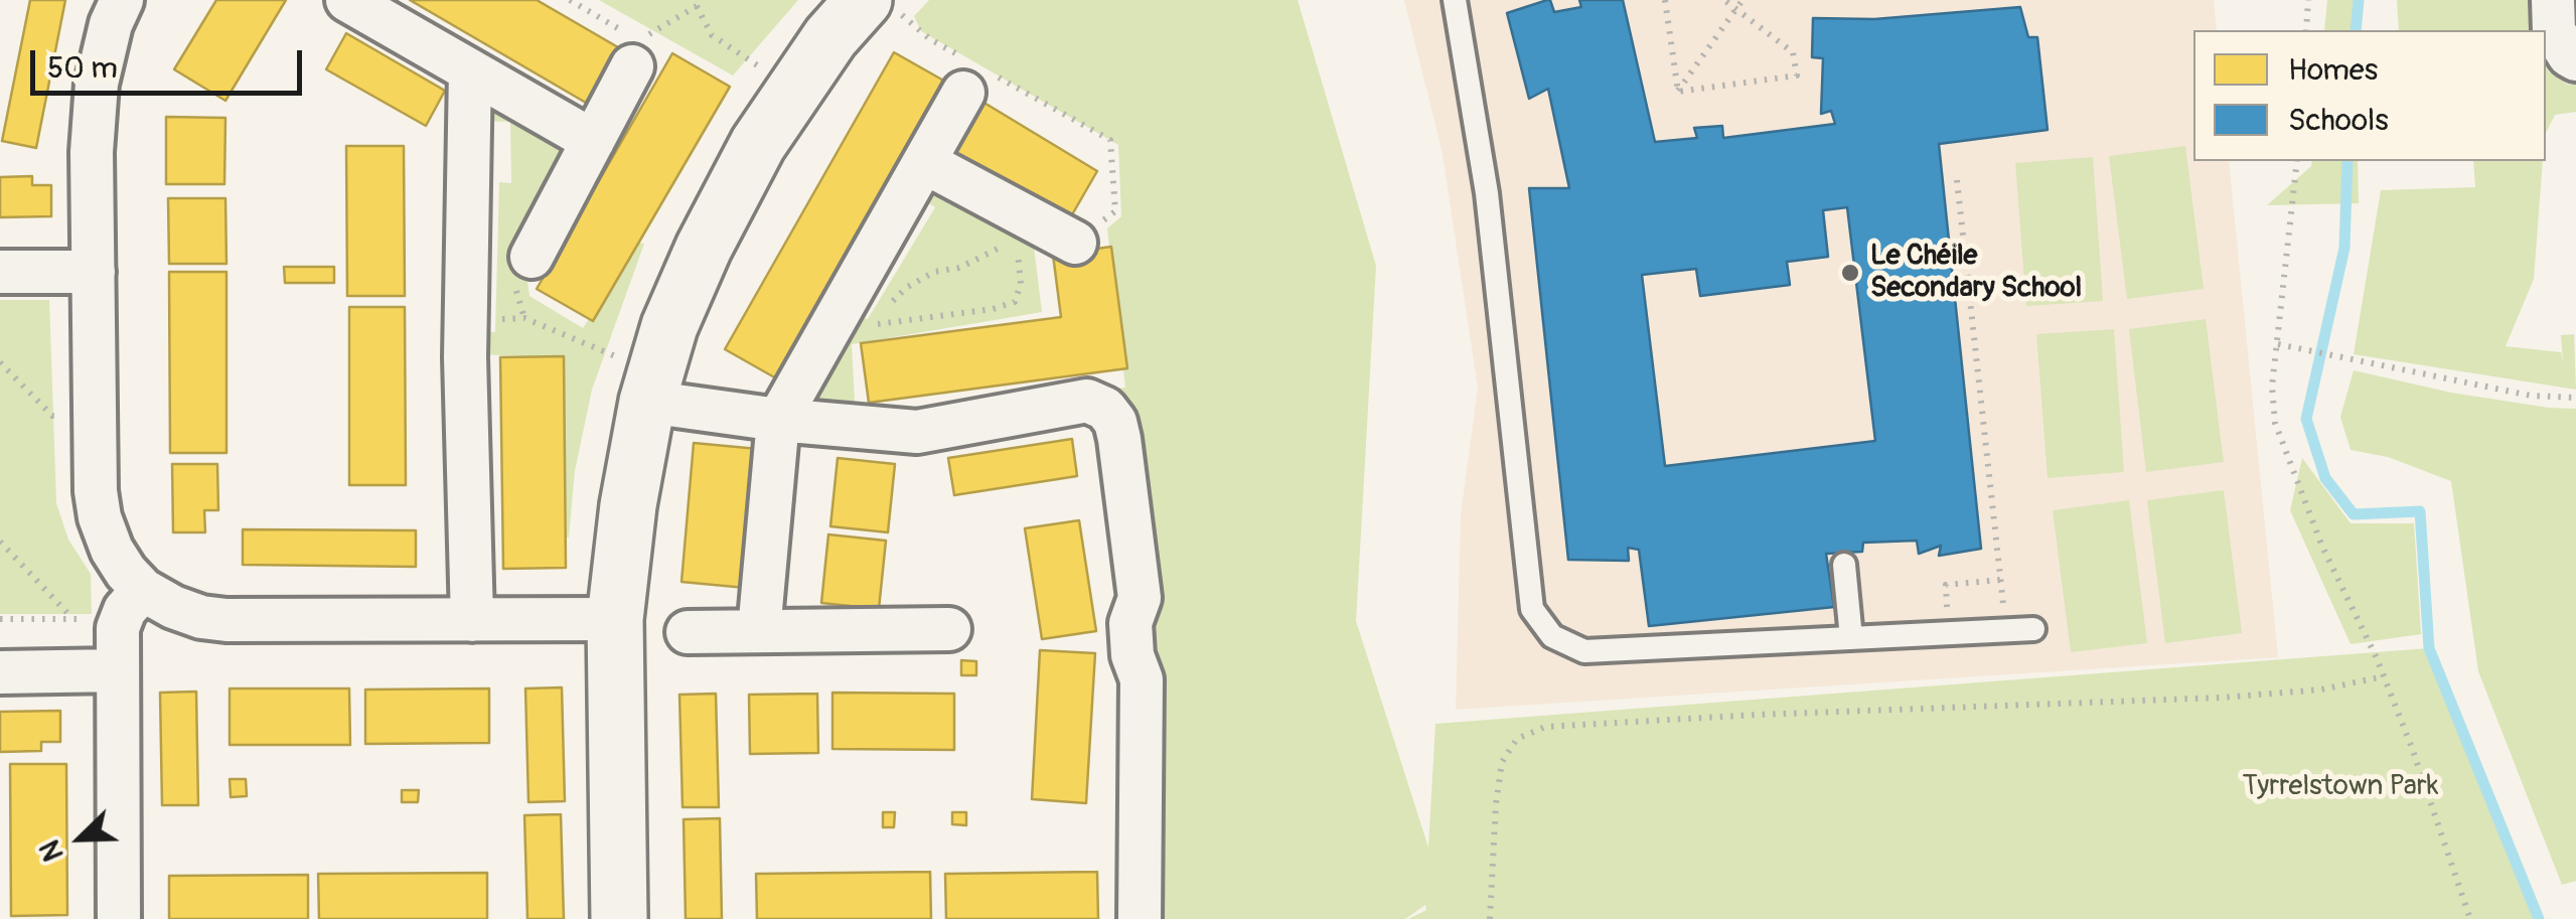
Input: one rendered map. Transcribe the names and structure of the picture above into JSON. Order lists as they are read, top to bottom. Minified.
{"parks":["Tyrrelstown Park"],"places":["Le Chéile Secondary School"],"legend":["Homes","Schools"],"scale_bar":"50 m","north":"bottom left"}
